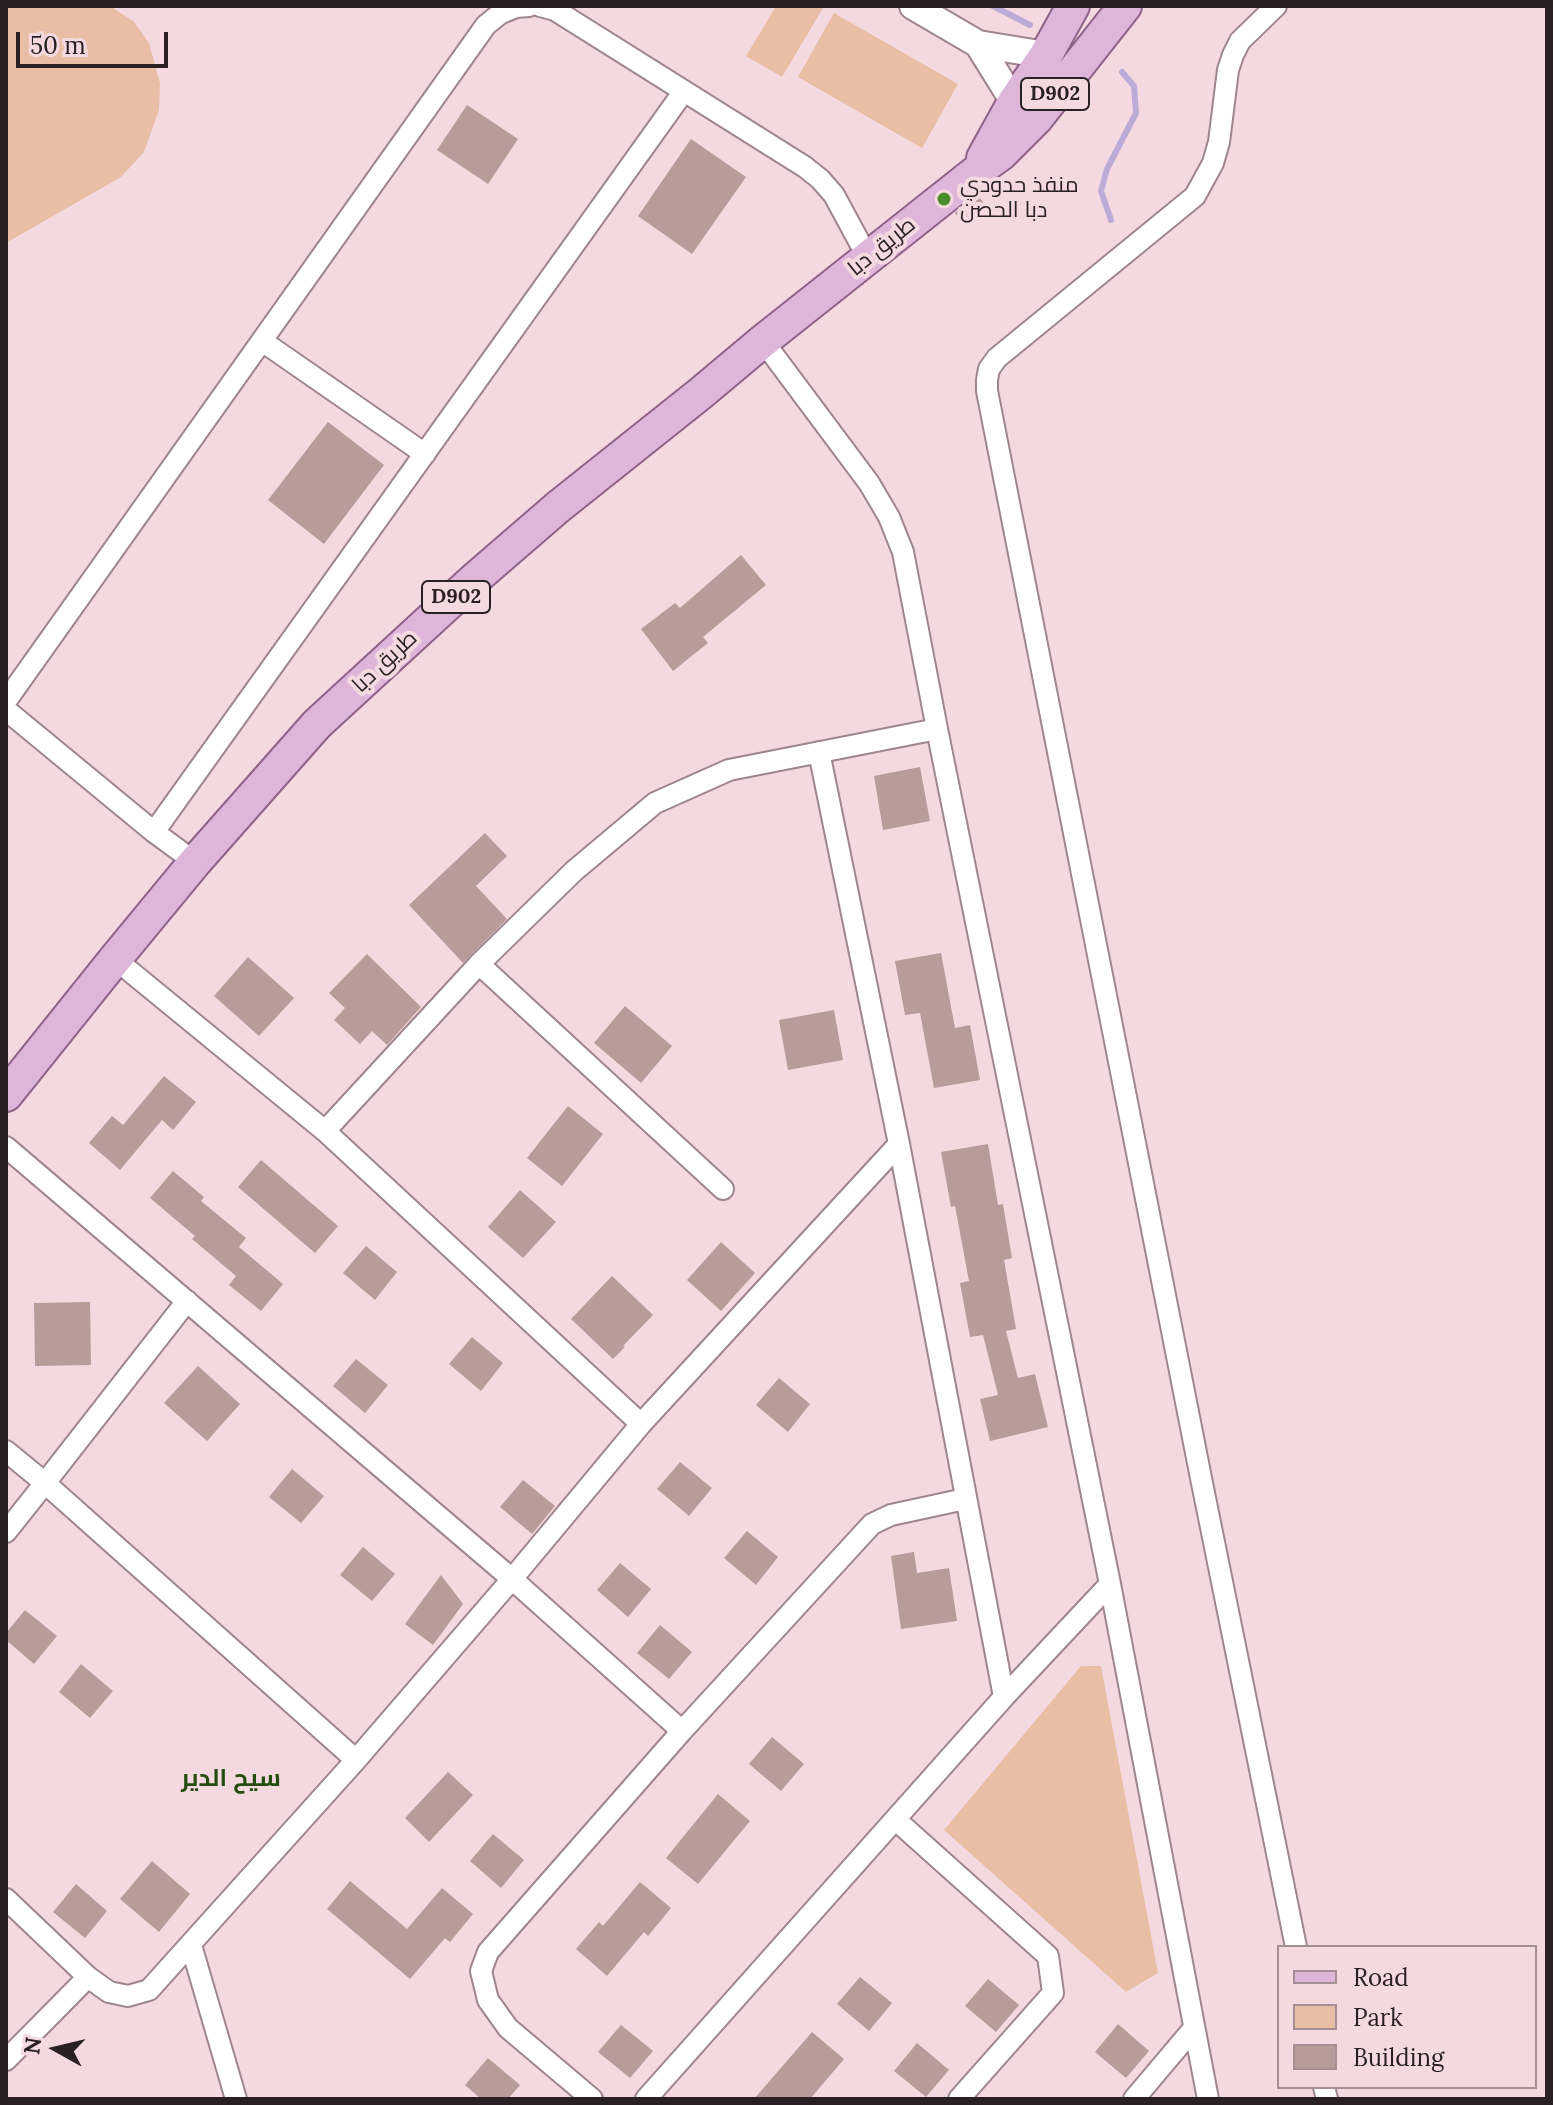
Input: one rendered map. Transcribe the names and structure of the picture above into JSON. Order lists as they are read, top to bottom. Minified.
{"streets":{"main road":["D902","طريق دبا"]},"districts":["سيح الدير"],"places":["منفذ حدودي دبا الحصن"],"legend":["Road","Park","Building"],"scale_bar":"50 m","north":"left"}
